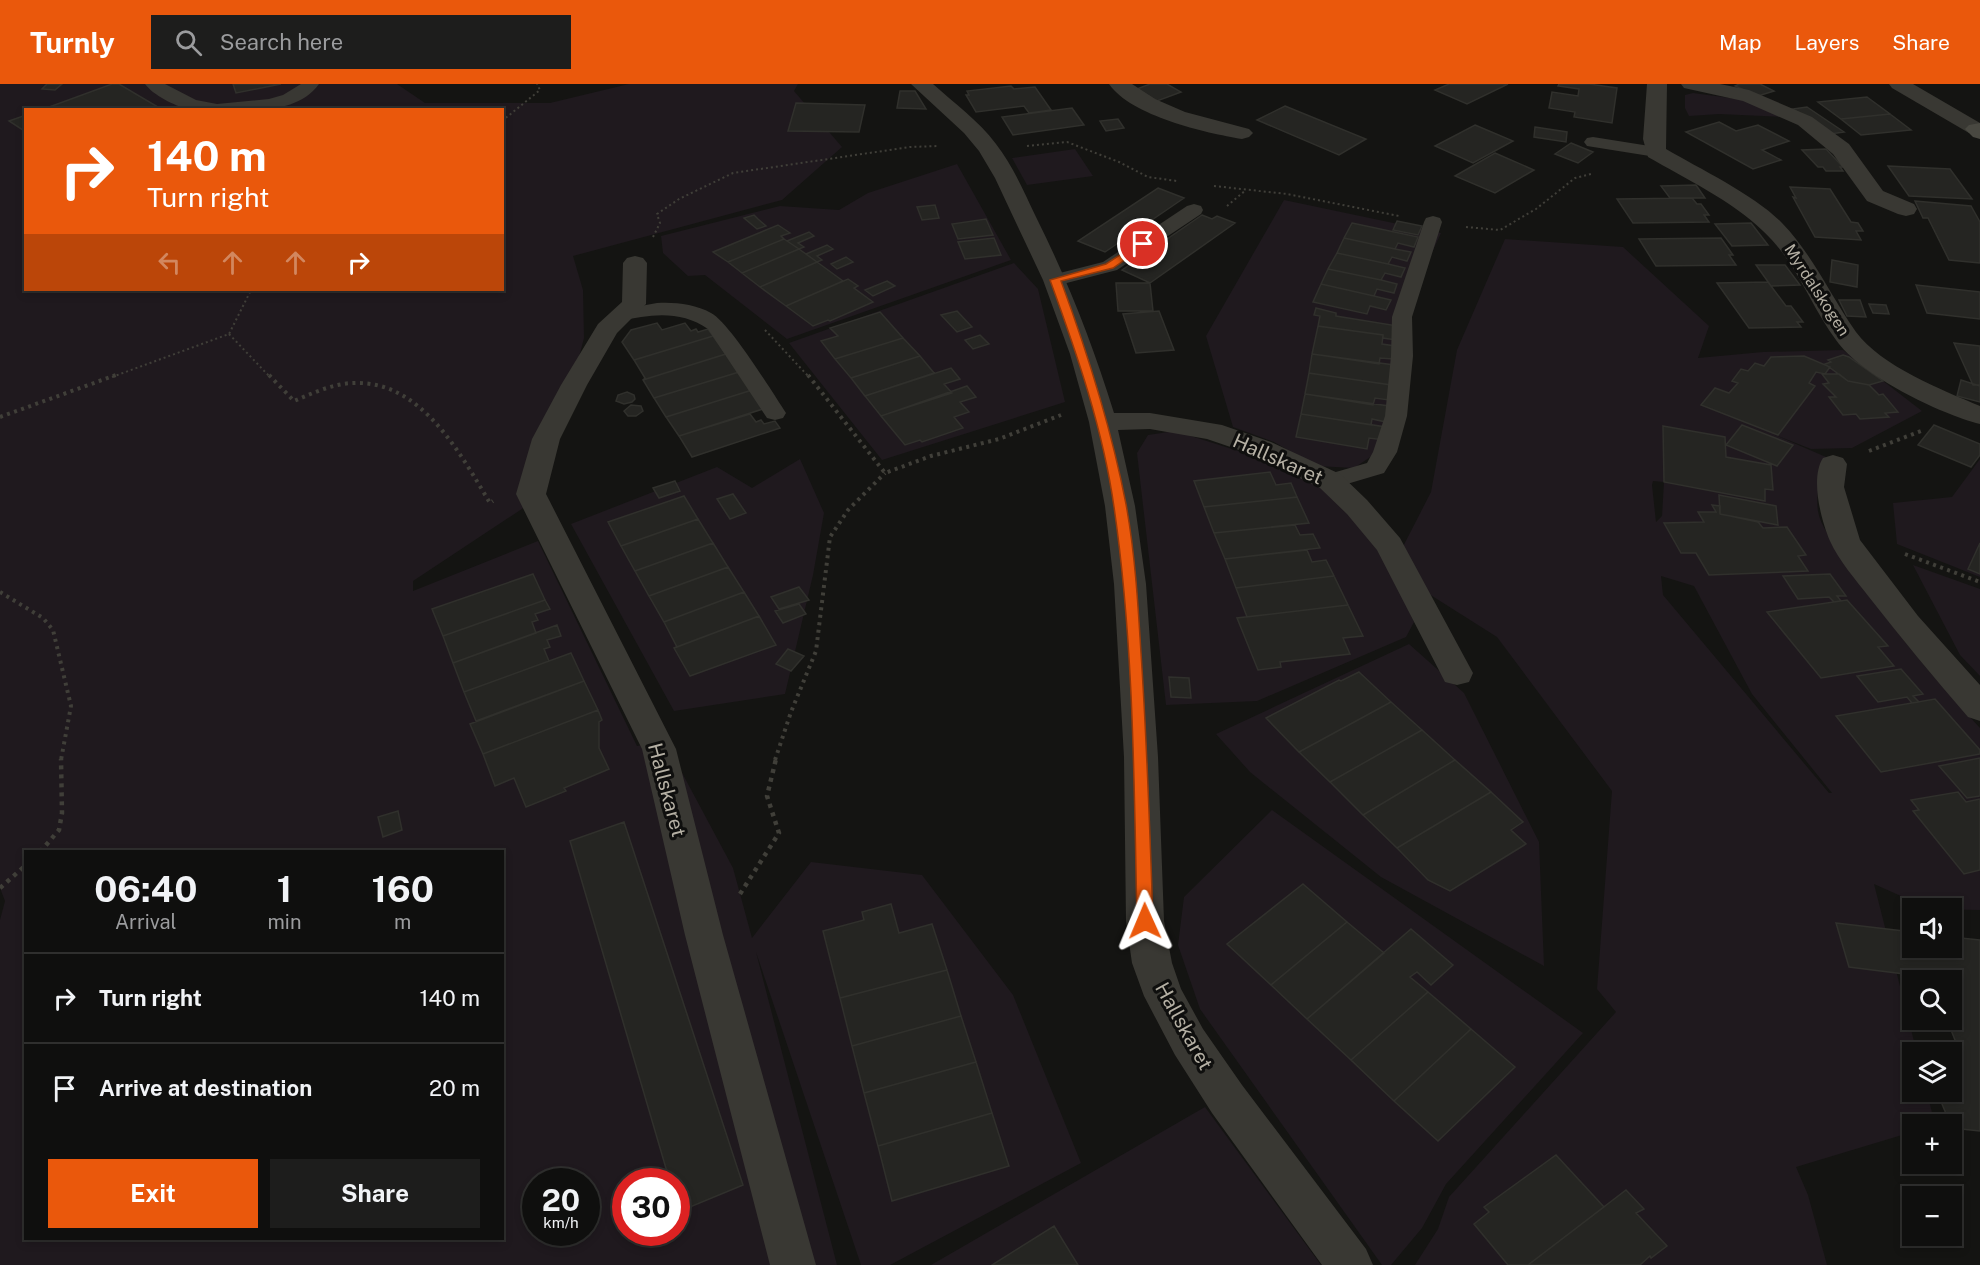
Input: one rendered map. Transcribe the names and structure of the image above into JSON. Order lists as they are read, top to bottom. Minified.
{"streets":{"street":["Myrdalskogen","Hallskaret"]},"page":{"header":"Turnly","search":"Search here","nav":["Map","Layers","Share"],"turn":["140 m","Turn right"],"eta":["06:40","Arrival","1","min","160","m"],"map_buttons":["+","−"],"list":[{"name":"Turn right","value":"140 m"},{"name":"Arrive at destination","value":"20 m"}],"buttons":["Exit","Share"],"speed":"20 km/h","limit":"30"}}
